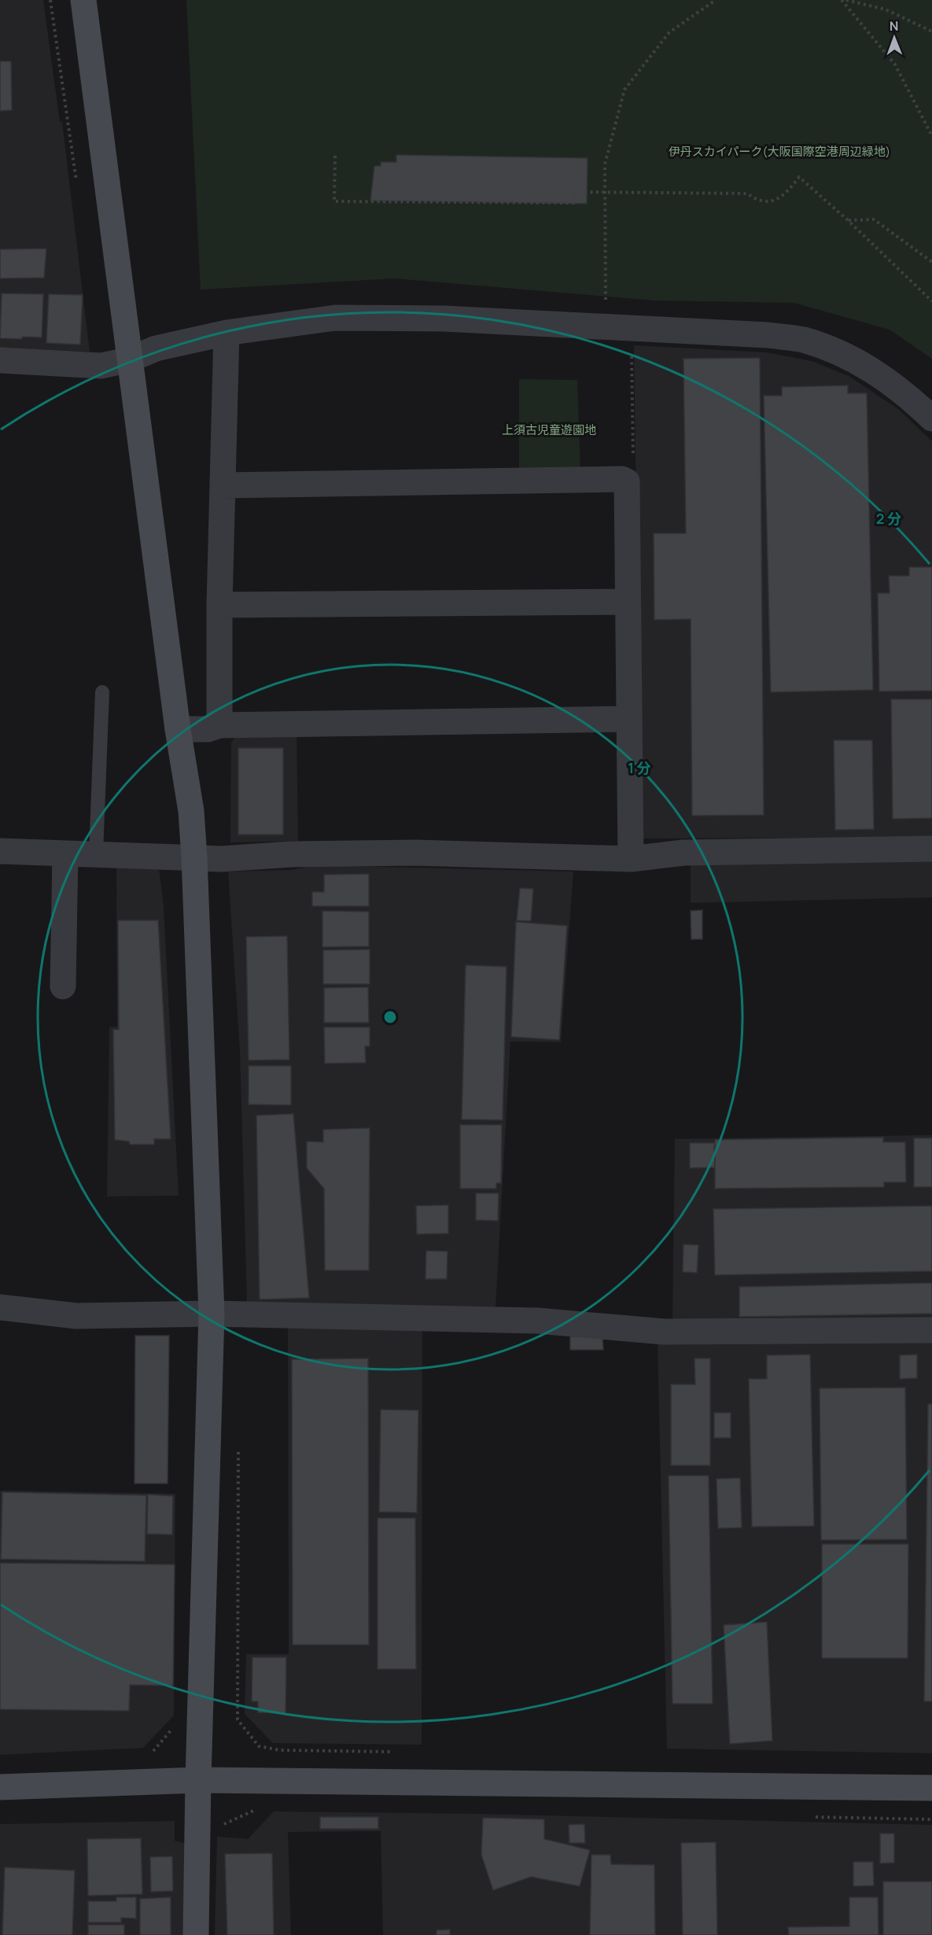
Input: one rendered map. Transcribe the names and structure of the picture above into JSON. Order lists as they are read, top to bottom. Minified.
{"parks":["伊丹スカイパーク(大阪国際空港周辺緑地)","上須古児童遊園地"],"north":"top","rings":["2 分","1 分"]}
